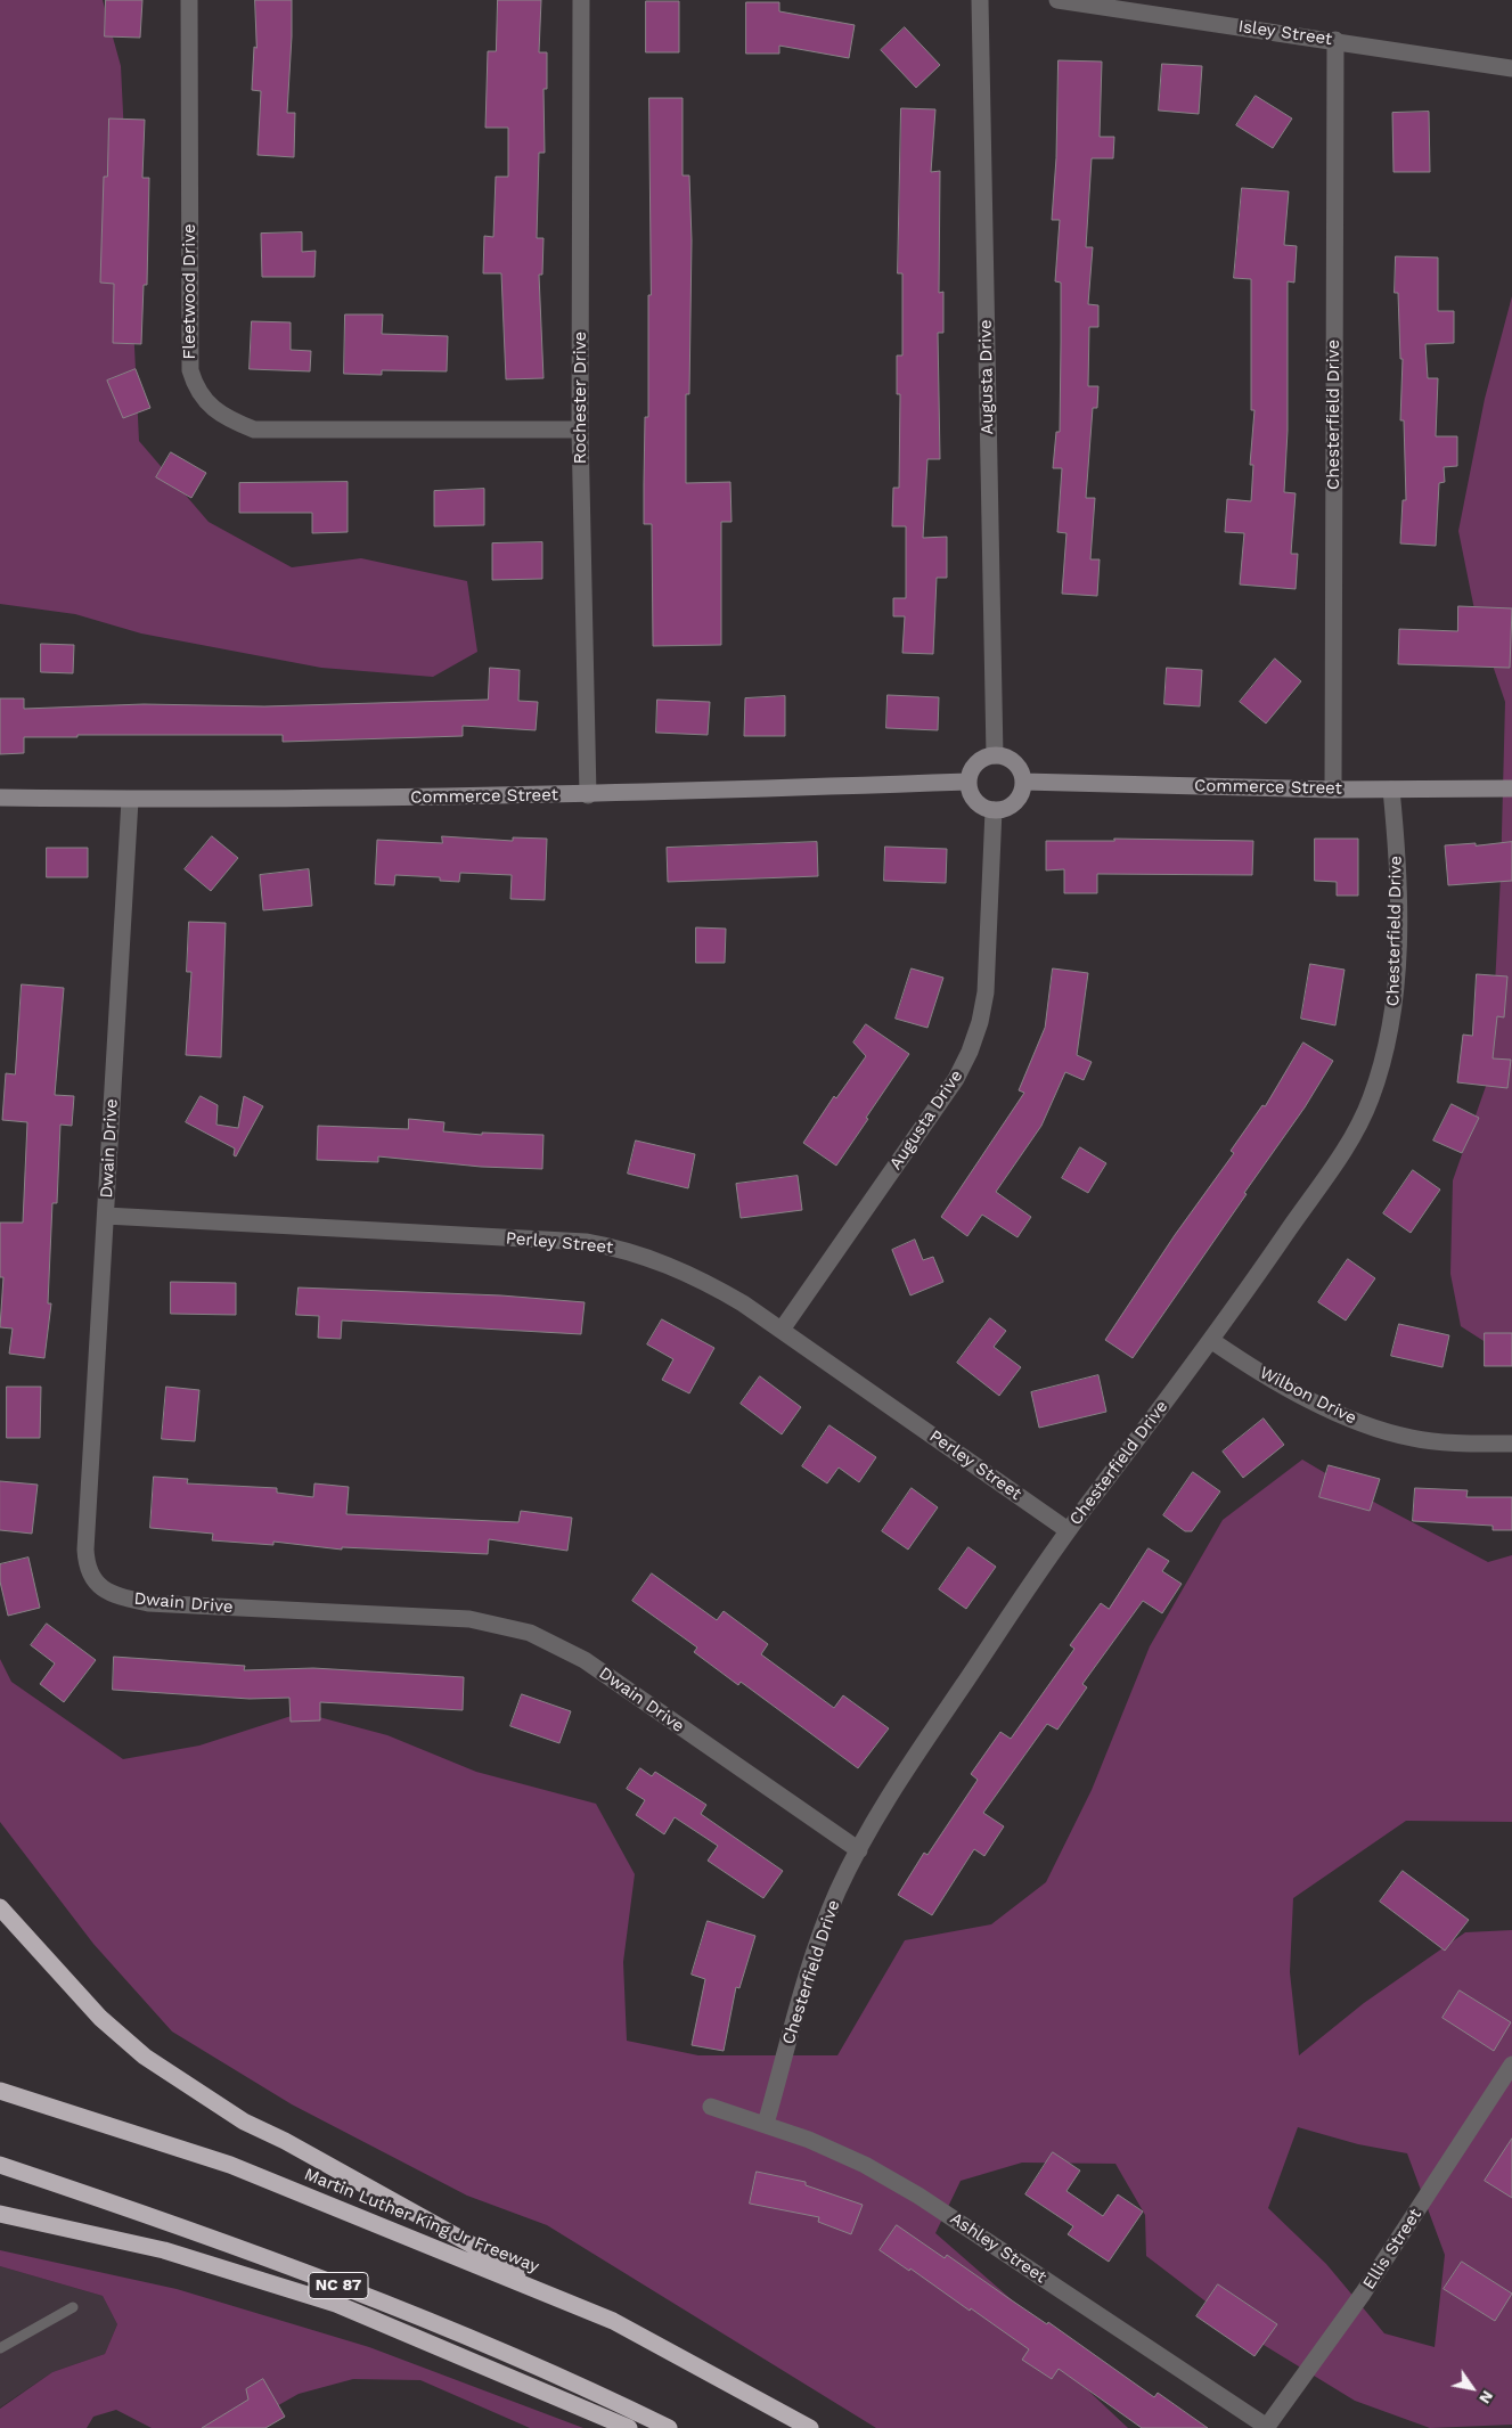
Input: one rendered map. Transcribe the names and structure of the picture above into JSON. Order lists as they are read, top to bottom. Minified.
{"streets":{"highway":["Martin Luther King Jr Freeway","NC 87"],"street":["Isley Street","Fleetwood Drive","Augusta Drive","Rochester Drive","Chesterfield Drive","Commerce Street","Dwain Drive","Perley Street","Wilbon Drive","Ashley Street","Ellis Street"]},"crossings":[["Isley Street","Chesterfield Drive"],["Fleetwood Drive","Rochester Drive"],["Augusta Drive","Commerce Street"],["Augusta Drive","Perley Street"],["Rochester Drive","Commerce Street"],["Chesterfield Drive","Commerce Street"],["Chesterfield Drive","Dwain Drive"],["Chesterfield Drive","Perley Street"],["Chesterfield Drive","Wilbon Drive"],["Chesterfield Drive","Ashley Street"],["Commerce Street","Dwain Drive"],["Dwain Drive","Perley Street"],["Ashley Street","Ellis Street"]],"north":"bottom right"}
